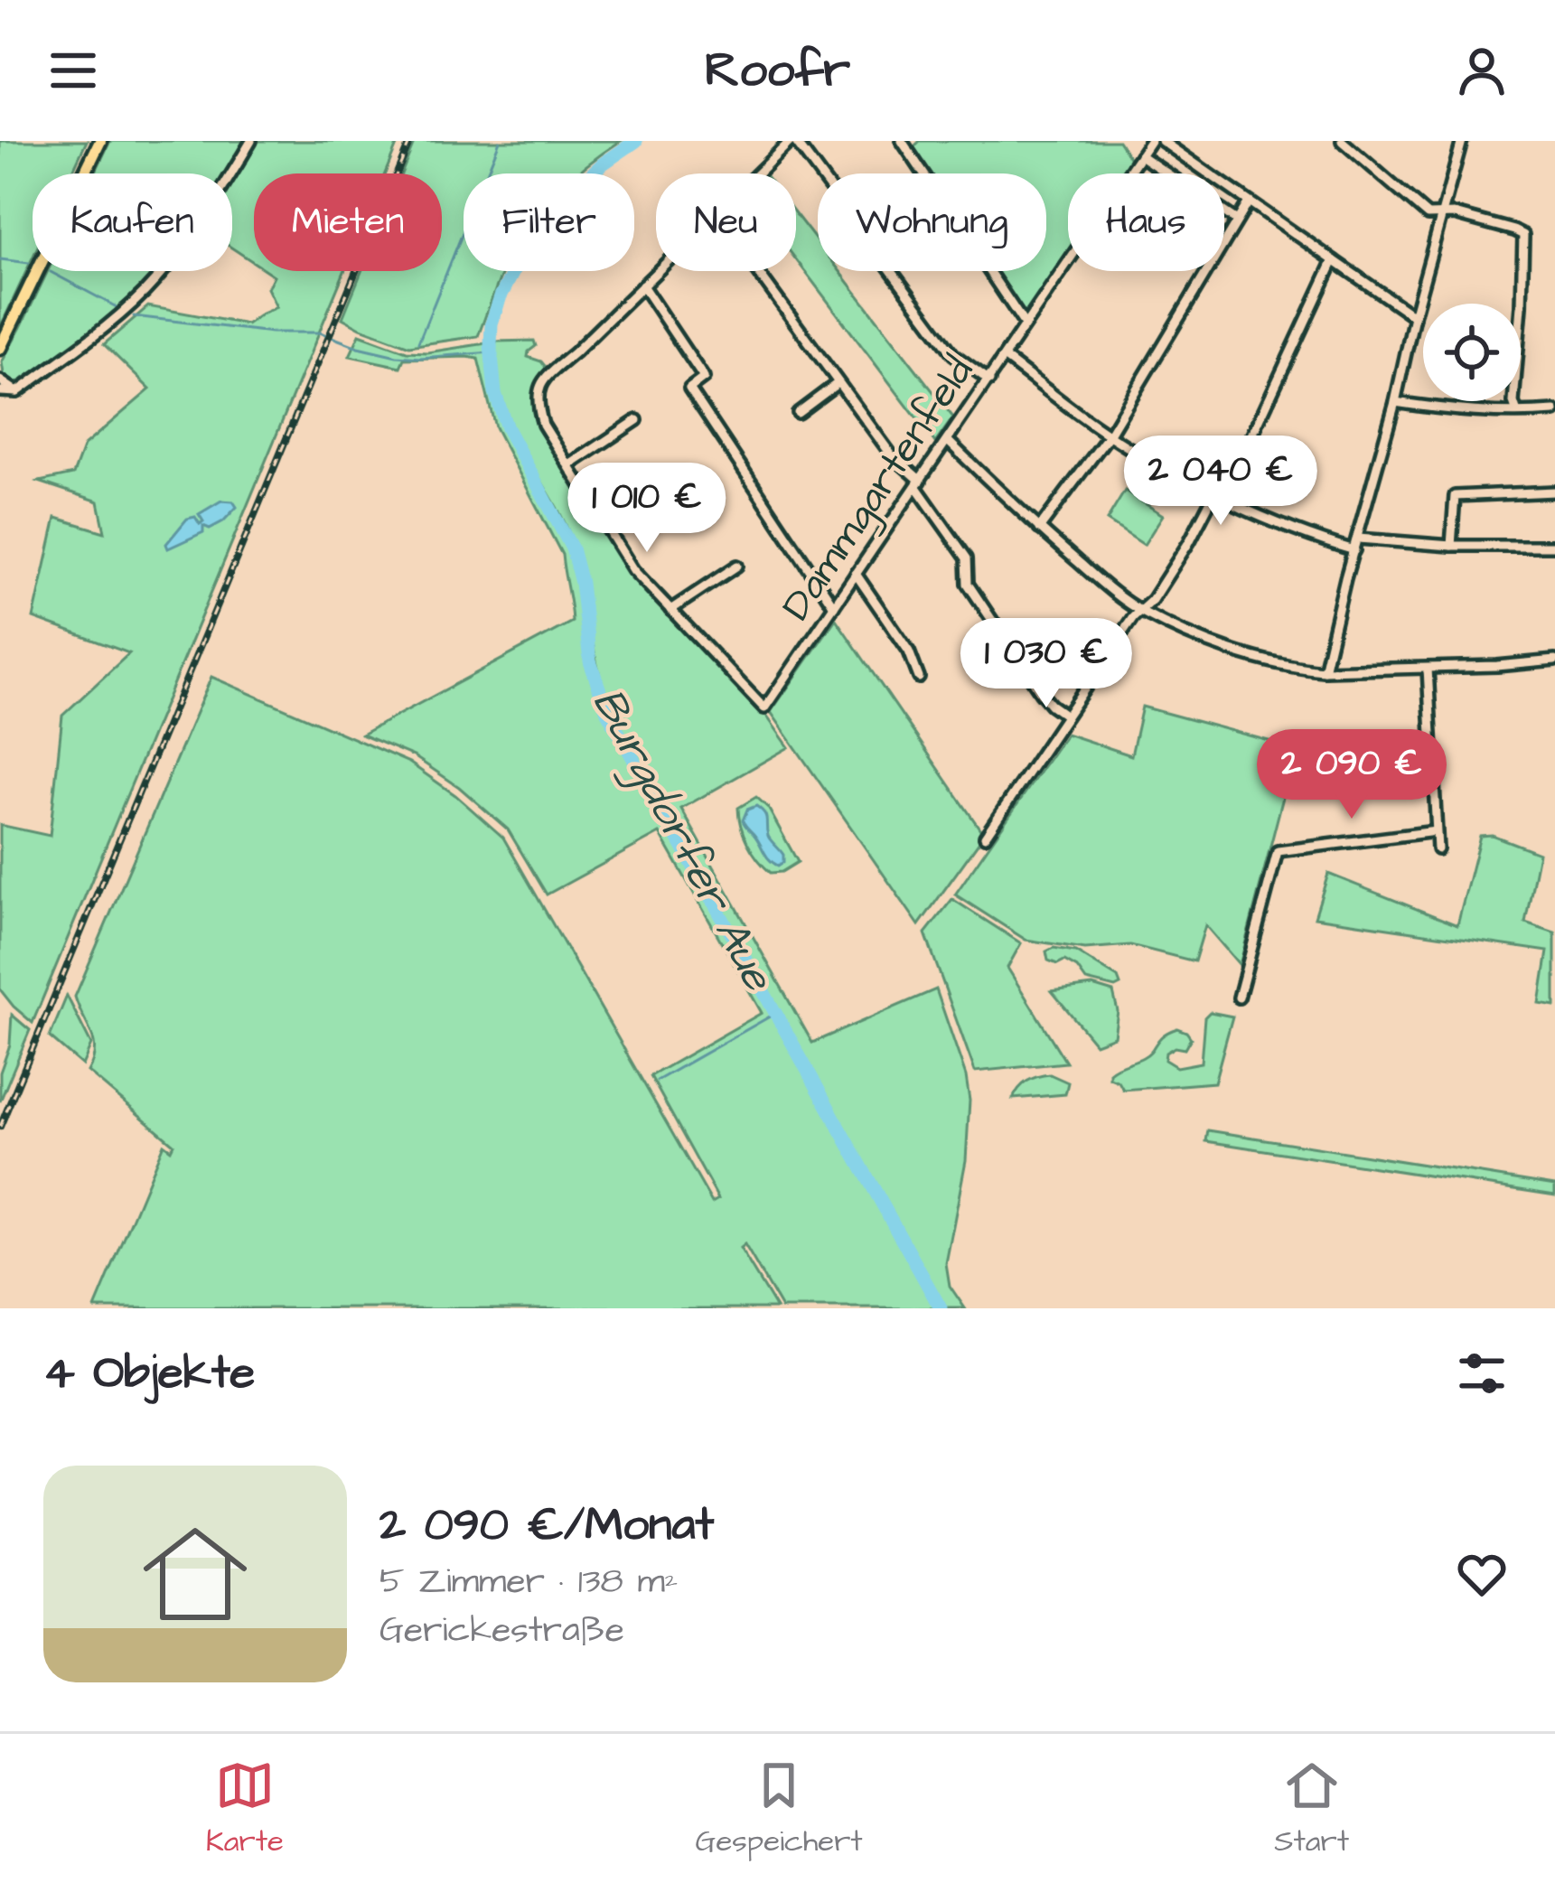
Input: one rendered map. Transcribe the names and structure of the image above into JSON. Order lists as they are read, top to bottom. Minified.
{"streets":{"street":["Dammgartenfeld"]},"water":["Burgdorfer Aue"],"page":{"header":"Roofr","chip":["Kaufen","Mieten","Filter","Neu","Wohnung","Haus"],"price":["2 040 €","1 010 €","1 030 €","2 090 €"],"heading":"4 Objekte","list":[{"name":"2 090 €/Monat","note":"5 Zimmer · 138 m² · Gerickestraße"}],"tabs":["Karte","Gespeichert","Start"]}}
